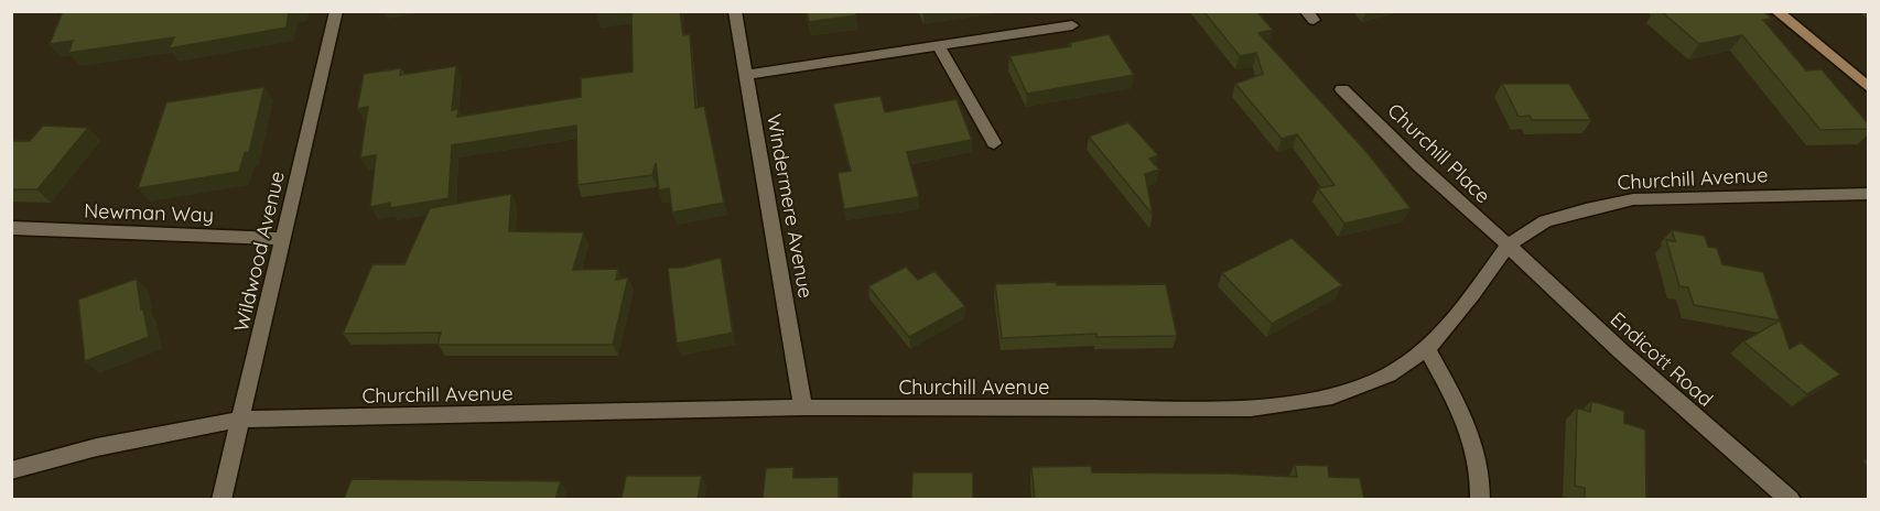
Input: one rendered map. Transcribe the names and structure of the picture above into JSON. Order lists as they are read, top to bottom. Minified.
{"streets":{"street":["Churchill Place","Churchill Avenue","Windermere Avenue","Newman Way","Wildwood Avenue","Endicott Road"]},"crossings":[["Churchill Place","Churchill Avenue"],["Churchill Place","Endicott Road"],["Churchill Avenue","Windermere Avenue"],["Churchill Avenue","Wildwood Avenue"],["Churchill Avenue","Endicott Road"],["Newman Way","Wildwood Avenue"]]}
